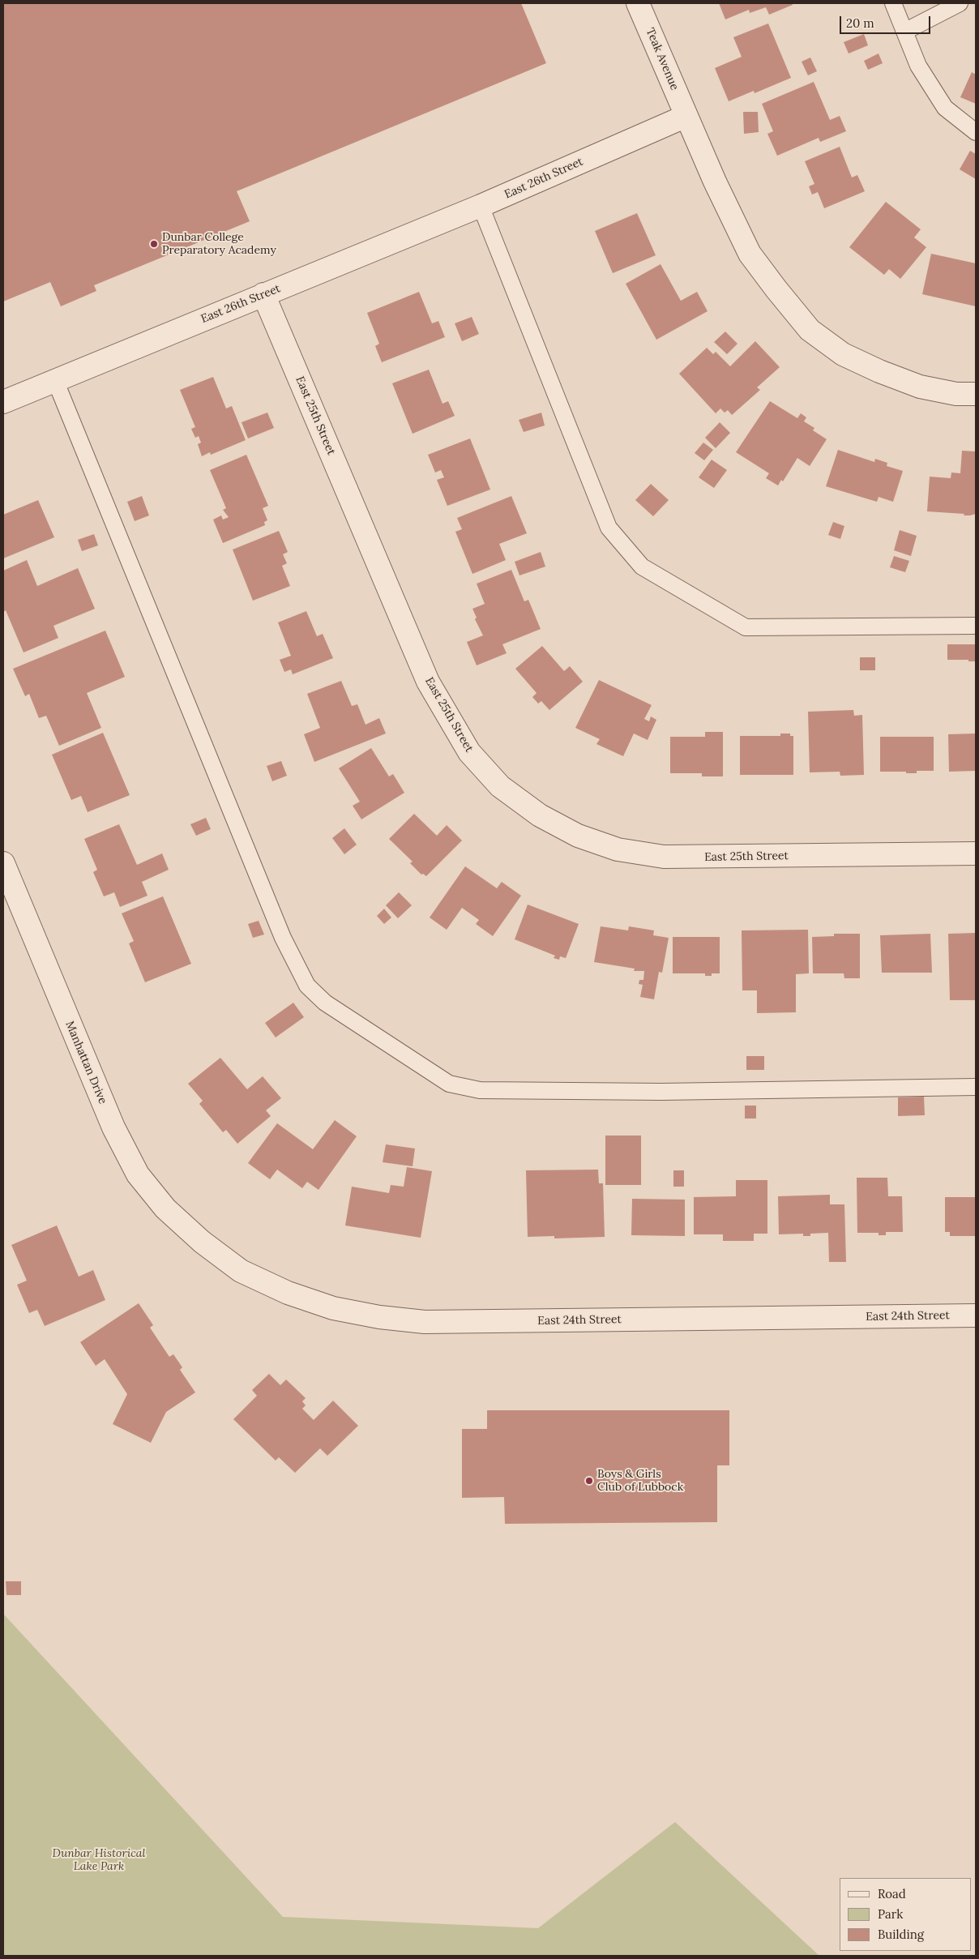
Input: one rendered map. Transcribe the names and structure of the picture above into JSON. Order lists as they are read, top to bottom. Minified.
{"streets":{"street":["Teak Avenue","East 26th Street","East 25th Street","Manhattan Drive","East 24th Street"]},"crossings":[["Teak Avenue","East 26th Street"],["East 26th Street","East 25th Street"],["Manhattan Drive","East 24th Street"]],"parks":["Dunbar Historical Lake Park"],"places":["Dunbar College Preparatory Academy","Boys & Girls Club of Lubbock"],"legend":["Road","Park","Building"],"scale_bar":"20 m"}
